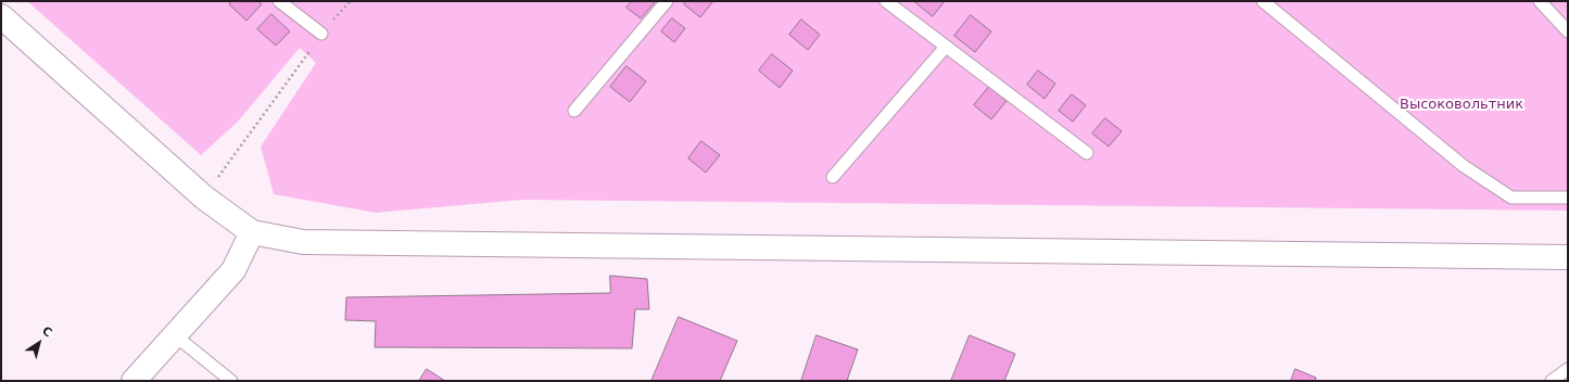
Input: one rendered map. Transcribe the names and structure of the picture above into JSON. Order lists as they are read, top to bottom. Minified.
{"parks":["Высоковольтник"],"north":"top right"}
